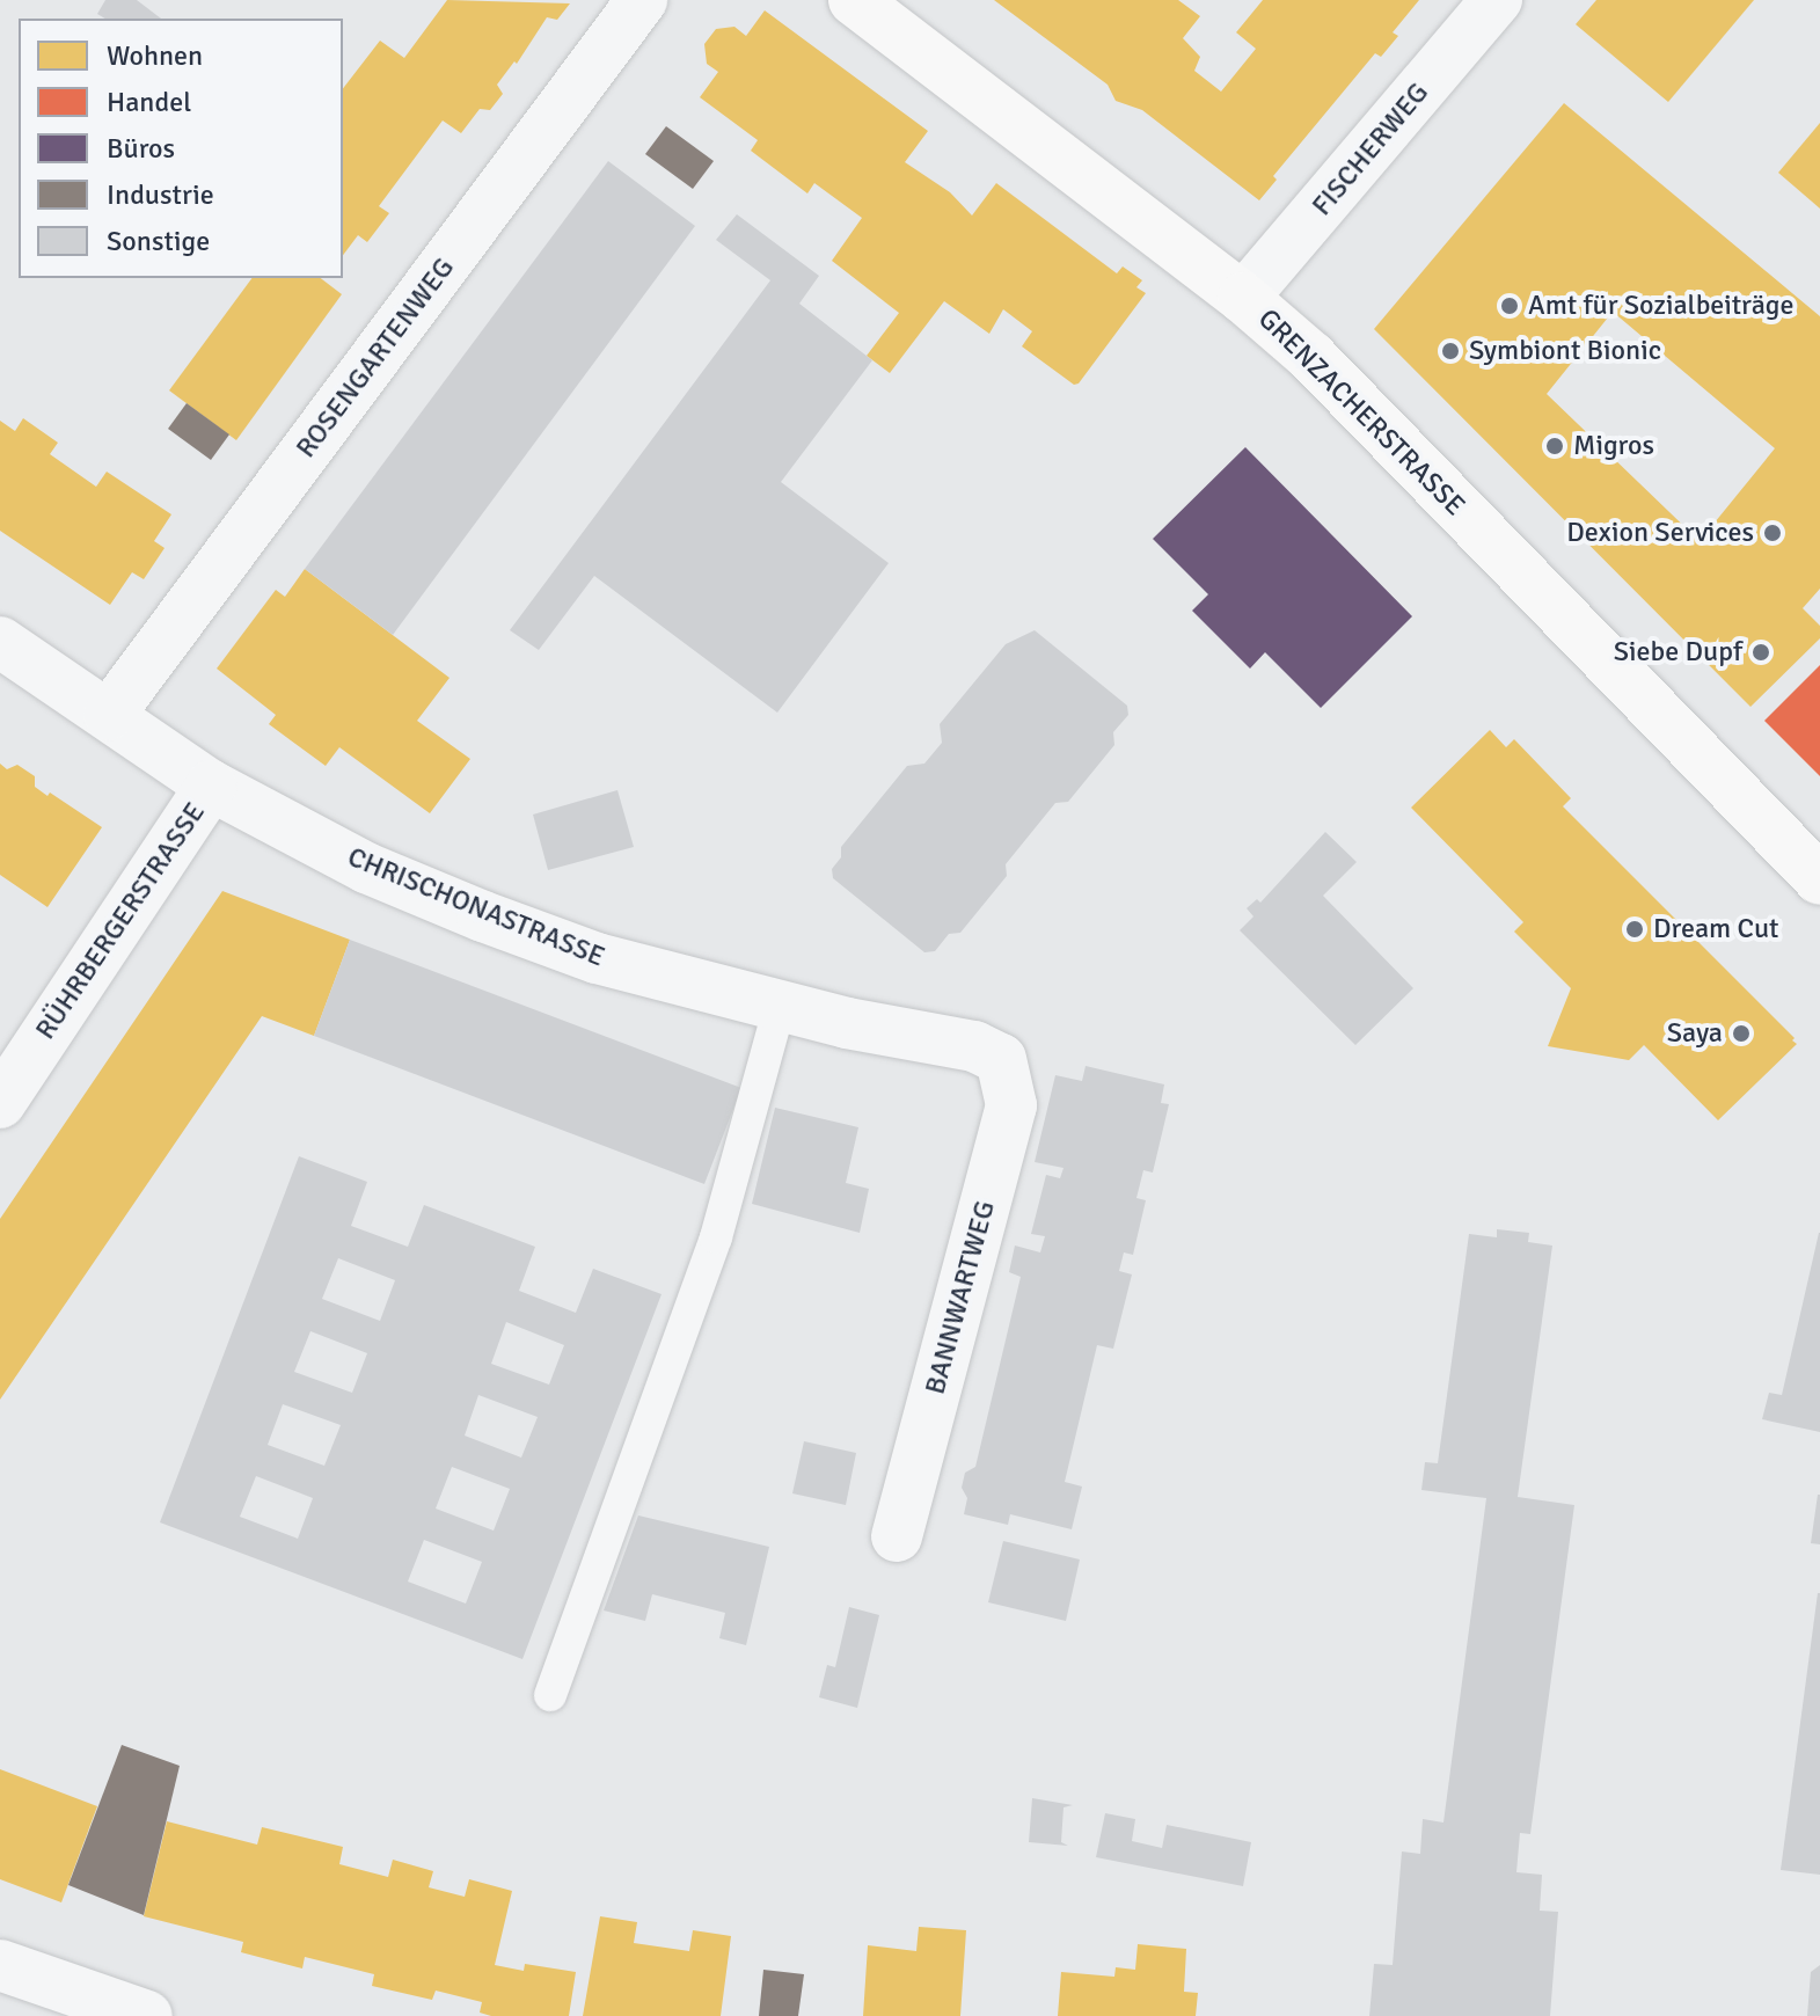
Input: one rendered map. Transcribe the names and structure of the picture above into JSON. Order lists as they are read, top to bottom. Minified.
{"streets":{"main road":["GRENZACHERSTRASSE"],"street":["FISCHERWEG","ROSENGARTENWEG","CHRISCHONASTRASSE","RÜHRBERGERSTRASSE","BANNWARTWEG"]},"crossings":[["FISCHERWEG","GRENZACHERSTRASSE"],["ROSENGARTENWEG","CHRISCHONASTRASSE"],["CHRISCHONASTRASSE","RÜHRBERGERSTRASSE"],["CHRISCHONASTRASSE","BANNWARTWEG"]],"places":["Amt für Sozialbeiträge","Symbiont Bionic","Migros","Dexion Services","Siebe Dupf","Dream Cut","Saya"],"legend":["Wohnen","Handel","Büros","Industrie","Sonstige"]}
